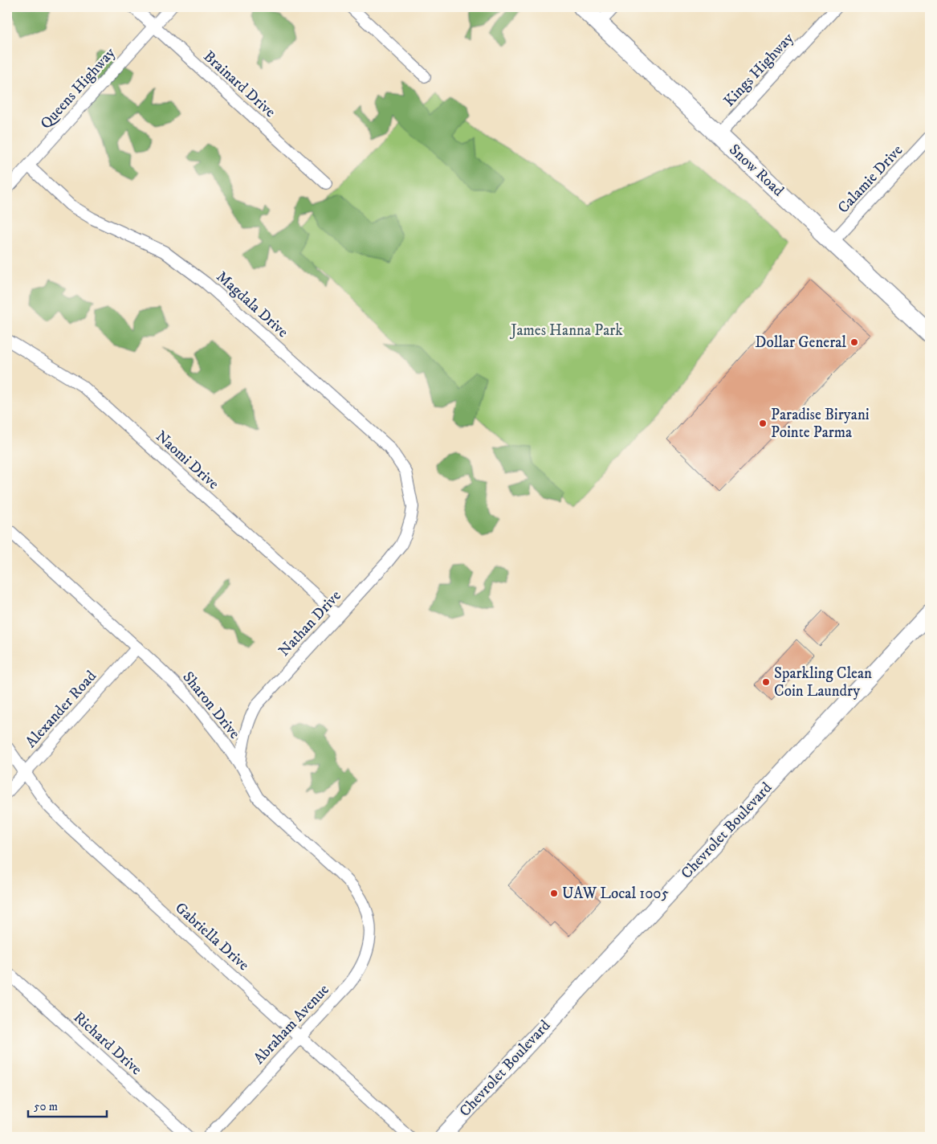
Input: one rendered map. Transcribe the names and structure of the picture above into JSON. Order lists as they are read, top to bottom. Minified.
{"streets":{"main road":["Snow Road","Chevrolet Boulevard"],"street":["Kings Highway","Brainard Drive","Queens Highway","Calamie Drive","Magdala Drive","Naomi Drive","Nathan Drive","Sharon Drive","Alexander Road","Gabriella Drive","Abraham Avenue","Richard Drive"]},"crossings":[["Kings Highway","Snow Road"],["Brainard Drive","Queens Highway"],["Queens Highway","Magdala Drive"],["Snow Road","Calamie Drive"],["Magdala Drive","Nathan Drive"],["Naomi Drive","Nathan Drive"],["Nathan Drive","Sharon Drive"],["Sharon Drive","Alexander Road"],["Sharon Drive","Abraham Avenue"],["Alexander Road","Gabriella Drive"],["Gabriella Drive","Abraham Avenue"]],"parks":["James Hanna Park"],"places":["Dollar General","Paradise Biryani Pointe Parma","Sparkling Clean Coin Laundry","UAW Local 1005"],"scale_bar":"50 m"}
